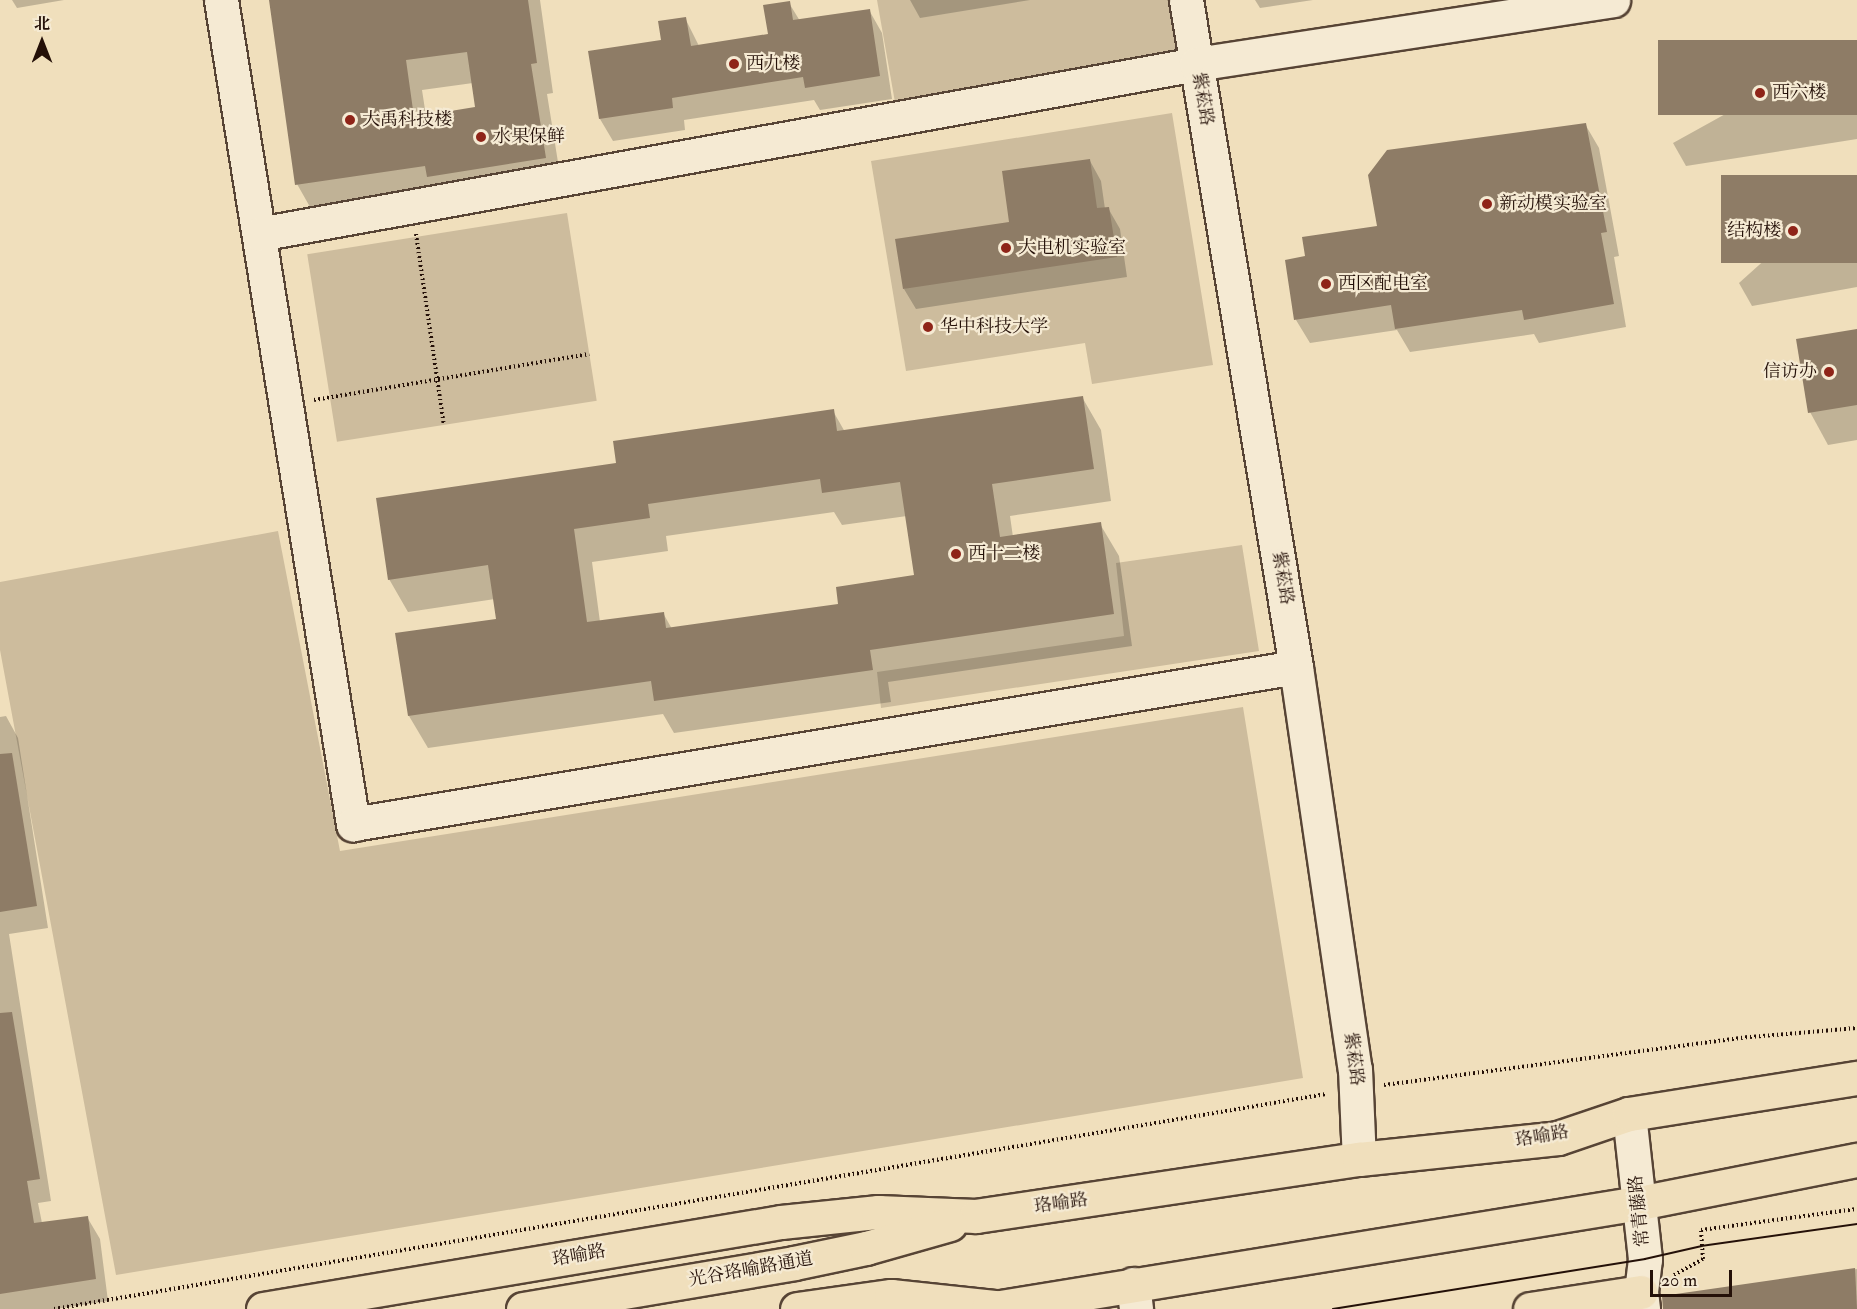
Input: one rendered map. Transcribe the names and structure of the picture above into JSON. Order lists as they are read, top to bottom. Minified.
{"streets":{"main road":["珞喻路","光谷珞喻路通道"],"street":["紫菘路","常青藤路"]},"crossings":[["紫菘路","珞喻路"],["珞喻路","常青藤路"],["珞喻路","光谷珞喻路通道"]],"places":["西九楼","西六楼","大禹科技楼","水果保鲜","新动模实验室","结构楼","大电机实验室","西区配电室","华中科技大学","信访办","西十二楼"],"scale_bar":"20 m","north":"top"}
